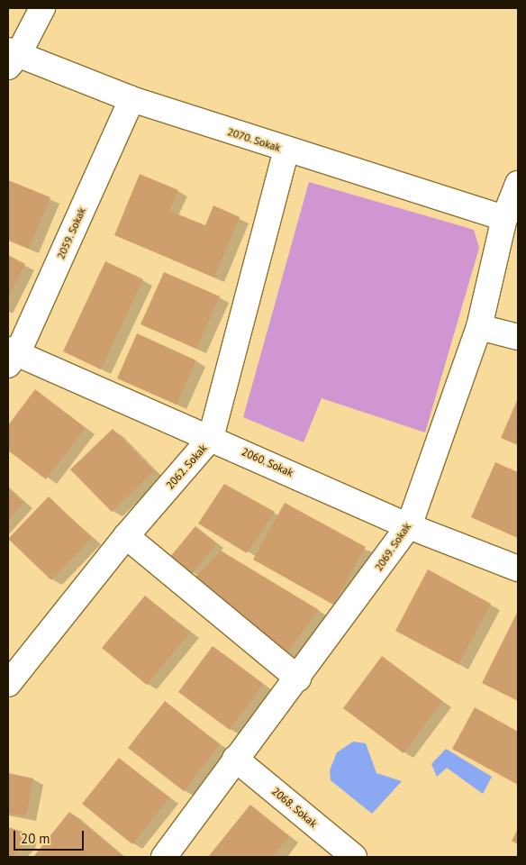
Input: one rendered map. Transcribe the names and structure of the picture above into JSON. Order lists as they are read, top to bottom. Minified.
{"streets":{"street":["2070. Sokak","2059. Sokak","2060. Sokak","2062. Sokak","2069. Sokak","2068. Sokak"]},"crossings":[["2070. Sokak","2059. Sokak"],["2070. Sokak","2062. Sokak"],["2070. Sokak","2069. Sokak"],["2059. Sokak","2060. Sokak"],["2060. Sokak","2062. Sokak"],["2060. Sokak","2069. Sokak"],["2069. Sokak","2068. Sokak"]],"scale_bar":"20 m"}
